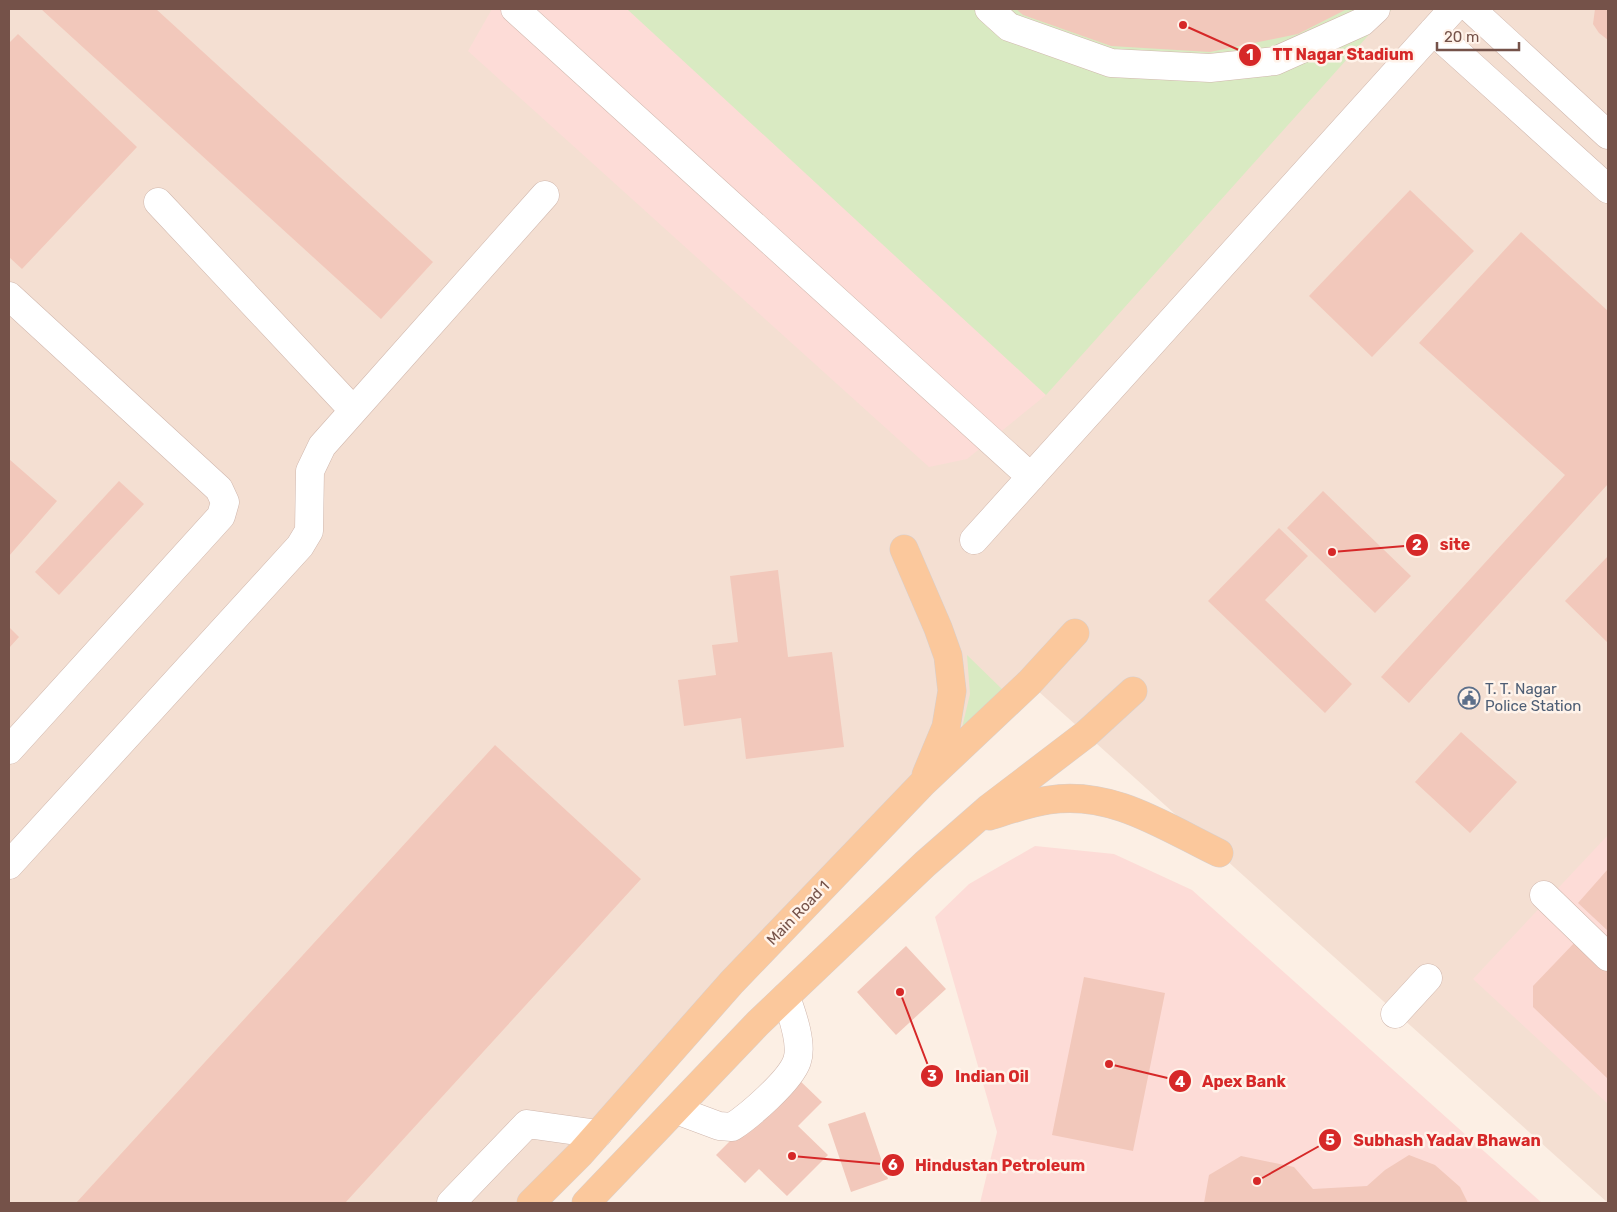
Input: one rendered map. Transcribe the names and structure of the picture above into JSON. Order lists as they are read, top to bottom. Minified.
{"streets":{"main road":["Main Road 1"]},"places":{"other":["TT Nagar Stadium","site","Indian Oil","Apex Bank","Hindustan Petroleum","Subhash Yadav Bhawan"],"public building":["T. T. Nagar Police Station"]},"scale_bar":"20 m"}
